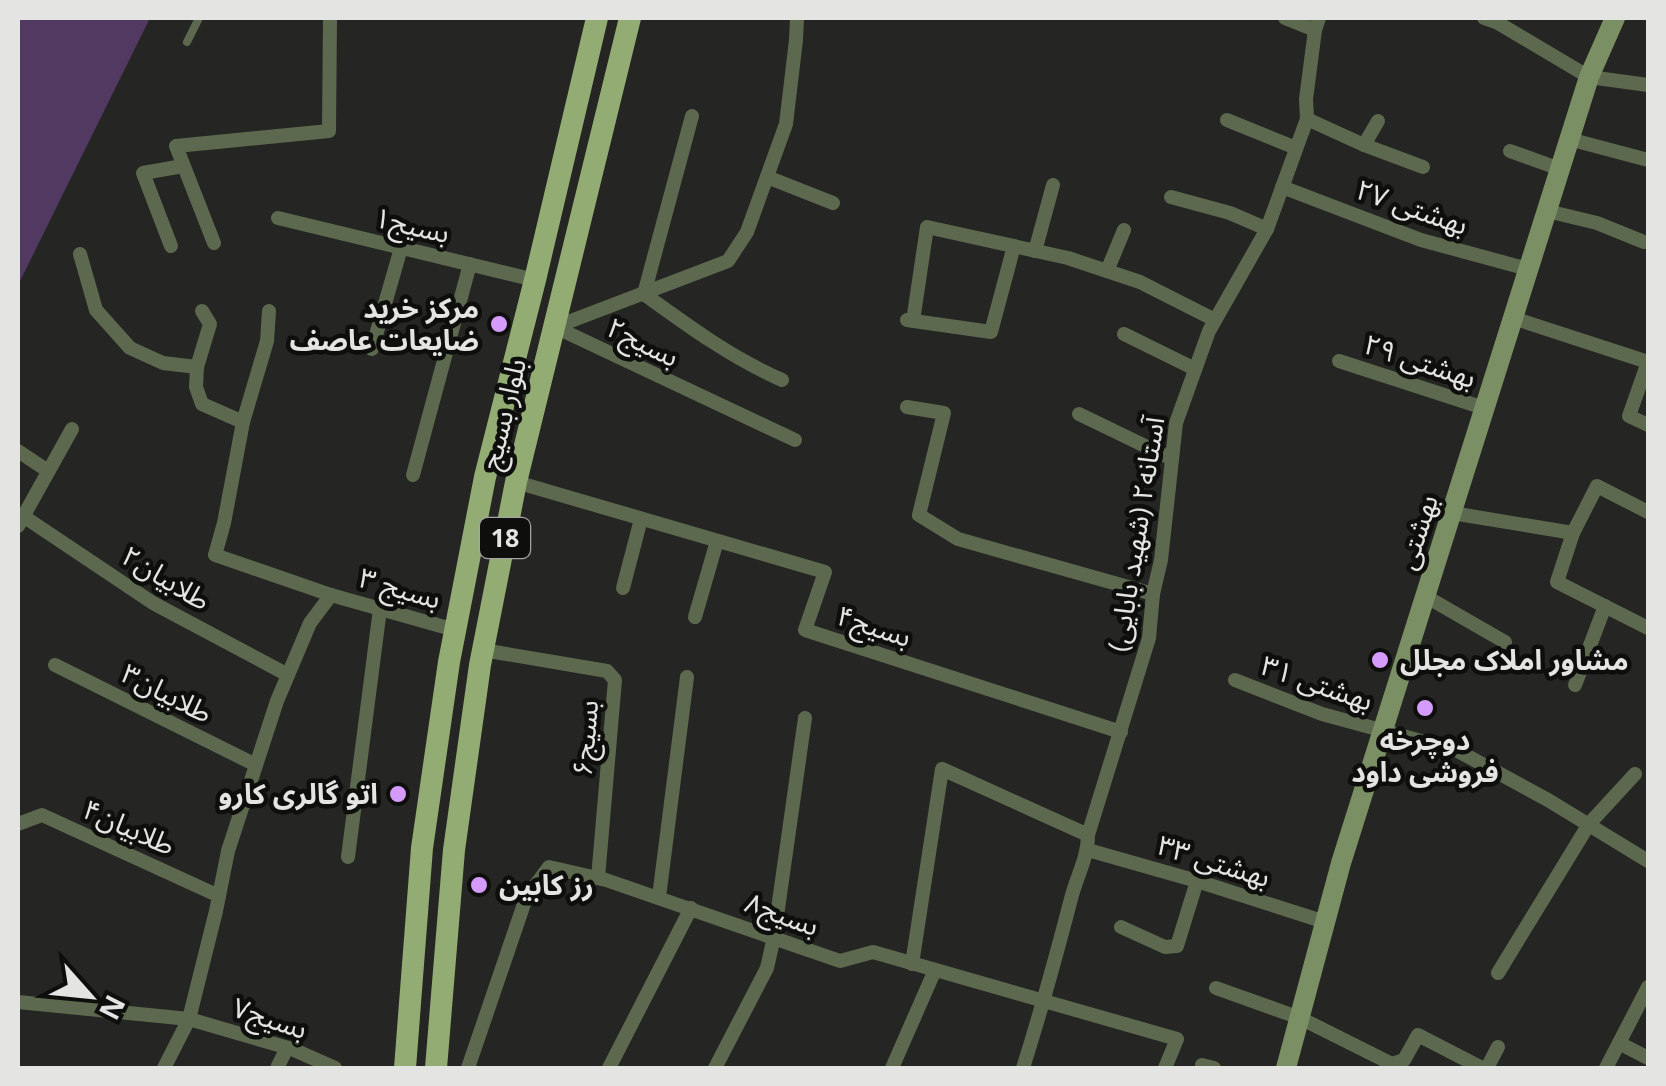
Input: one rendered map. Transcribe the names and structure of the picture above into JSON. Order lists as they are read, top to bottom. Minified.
{"streets":{"main road":["بلوار بسیج","بهشتی","18"],"street":["بهشتی ۲۷","بسیج۱","بسیج۲","بهشتی ۲۹","آستانه۲ (شهید بابایی)","طلابیان۲","بسیج ۳","بسیج۴","بهشتی ۳۱","طلابیان۳","بسیج۶","طلابیان۴","بهشتی ۳۳","بسیج۸","بسیج۷"]},"crossings":[["بهشتی ۲۷","بهشتی"],["بهشتی ۲۷","آستانه۲ (شهید بابایی)"],["بسیج۱","بلوار بسیج"],["بسیج۲","بلوار بسیج"],["بهشتی ۲۹","بهشتی"],["بلوار بسیج","بسیج ۳"],["بلوار بسیج","بسیج۴"],["بلوار بسیج","بسیج۶"],["بهشتی","بهشتی ۳۱"],["بهشتی","بهشتی ۳۳"],["آستانه۲ (شهید بابایی)","بسیج۴"],["آستانه۲ (شهید بابایی)","بهشتی ۳۳"],["آستانه۲ (شهید بابایی)","بسیج۸"],["بسیج۶","بسیج۸"],["بهشتی ۳۳","بسیج۸"]],"places":["مرکز خرید ضایعات عاصف","مشاور املاک مجلل","دوچرخه فروشی داود","اتو گالری کارو","رز کابین"],"north":"bottom right"}
